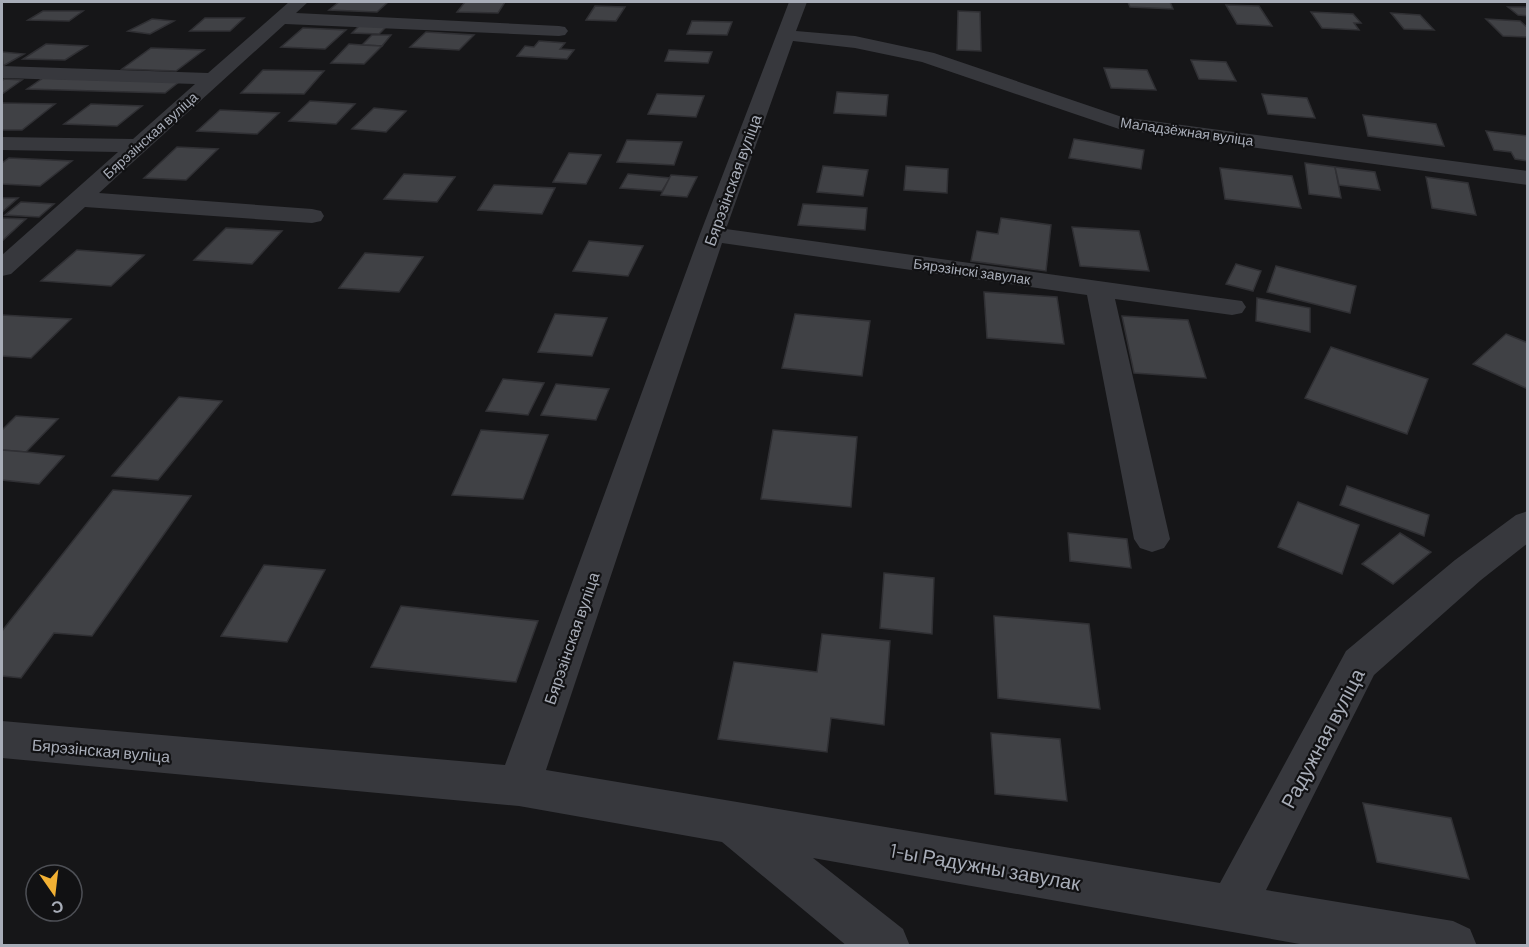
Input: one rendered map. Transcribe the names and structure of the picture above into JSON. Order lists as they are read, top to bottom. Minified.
{"streets":{"street":["Маладзёжная вуліца","Бярэзінская вуліца","Бярэзінскі завулак","Радужная вуліца","1-ы Радужны завулак"]},"crossings":[["Маладзёжная вуліца","Бярэзінская вуліца"],["Бярэзінская вуліца","Бярэзінскі завулак"],["Бярэзінская вуліца","1-ы Радужны завулак"],["Радужная вуліца","1-ы Радужны завулак"]],"north":"bottom"}
